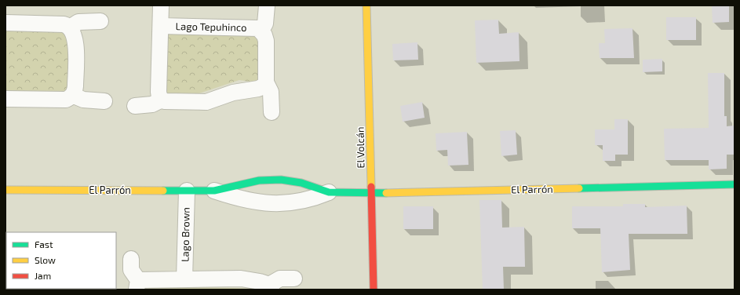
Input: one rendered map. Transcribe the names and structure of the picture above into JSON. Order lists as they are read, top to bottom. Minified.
{"streets":{"street":["Lago Tepuhinco","El Volcán","El Parrón","Lago Brown"]},"crossings":[["El Volcán","El Parrón"],["El Parrón","Lago Brown"]],"legend":["Fast","Slow","Jam"]}
